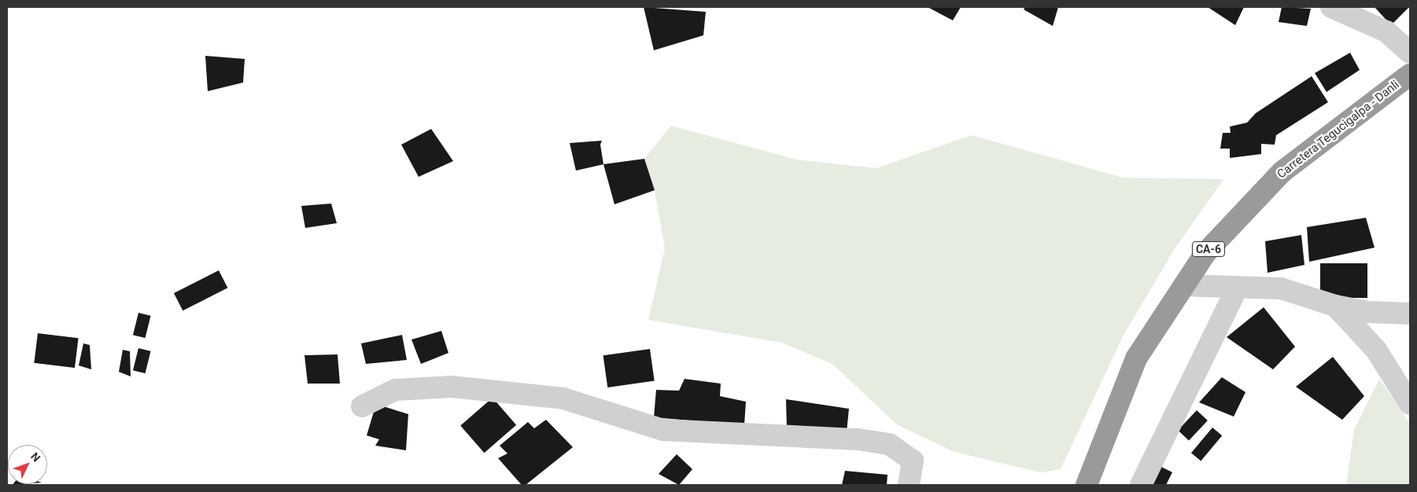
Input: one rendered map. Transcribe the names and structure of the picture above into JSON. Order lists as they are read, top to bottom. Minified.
{"streets":{"highway":["Carretera Tegucigalpa - Danli","CA-6"]},"north":"top right"}
